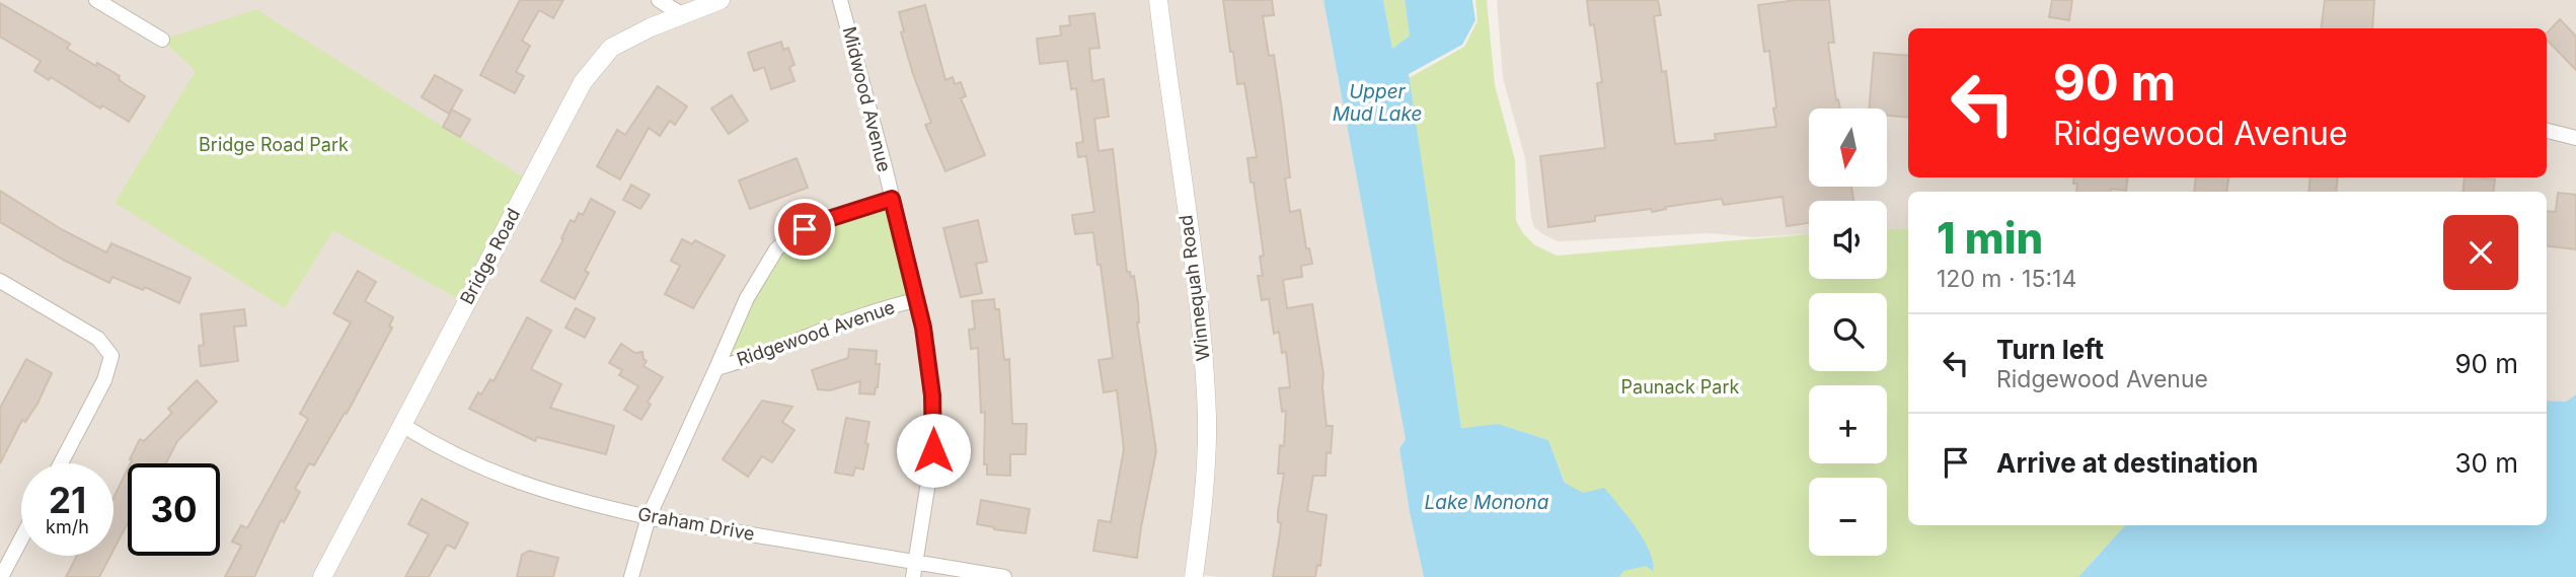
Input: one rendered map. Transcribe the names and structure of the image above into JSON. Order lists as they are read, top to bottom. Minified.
{"streets":{"street":["Midwood Avenue","Bridge Road","Winnequah Road","Ridgewood Avenue","Graham Drive"]},"crossings":[["Midwood Avenue","Ridgewood Avenue"],["Midwood Avenue","Graham Drive"],["Bridge Road","Graham Drive"],["Ridgewood Avenue","Graham Drive"]],"water":["Upper Mud Lake","Lake Monona"],"parks":["Bridge Road Park","Paunack Park"],"north":"bottom","page":{"turn":["90 m","Ridgewood Avenue"],"map_buttons":["+","−"],"heading":["1 min","120 m · 15:14"],"list":[{"name":"Turn left","note":"Ridgewood Avenue","value":"90 m"},{"name":"Arrive at destination","value":"30 m"}],"speed":"21 km/h","limit":"30"}}
